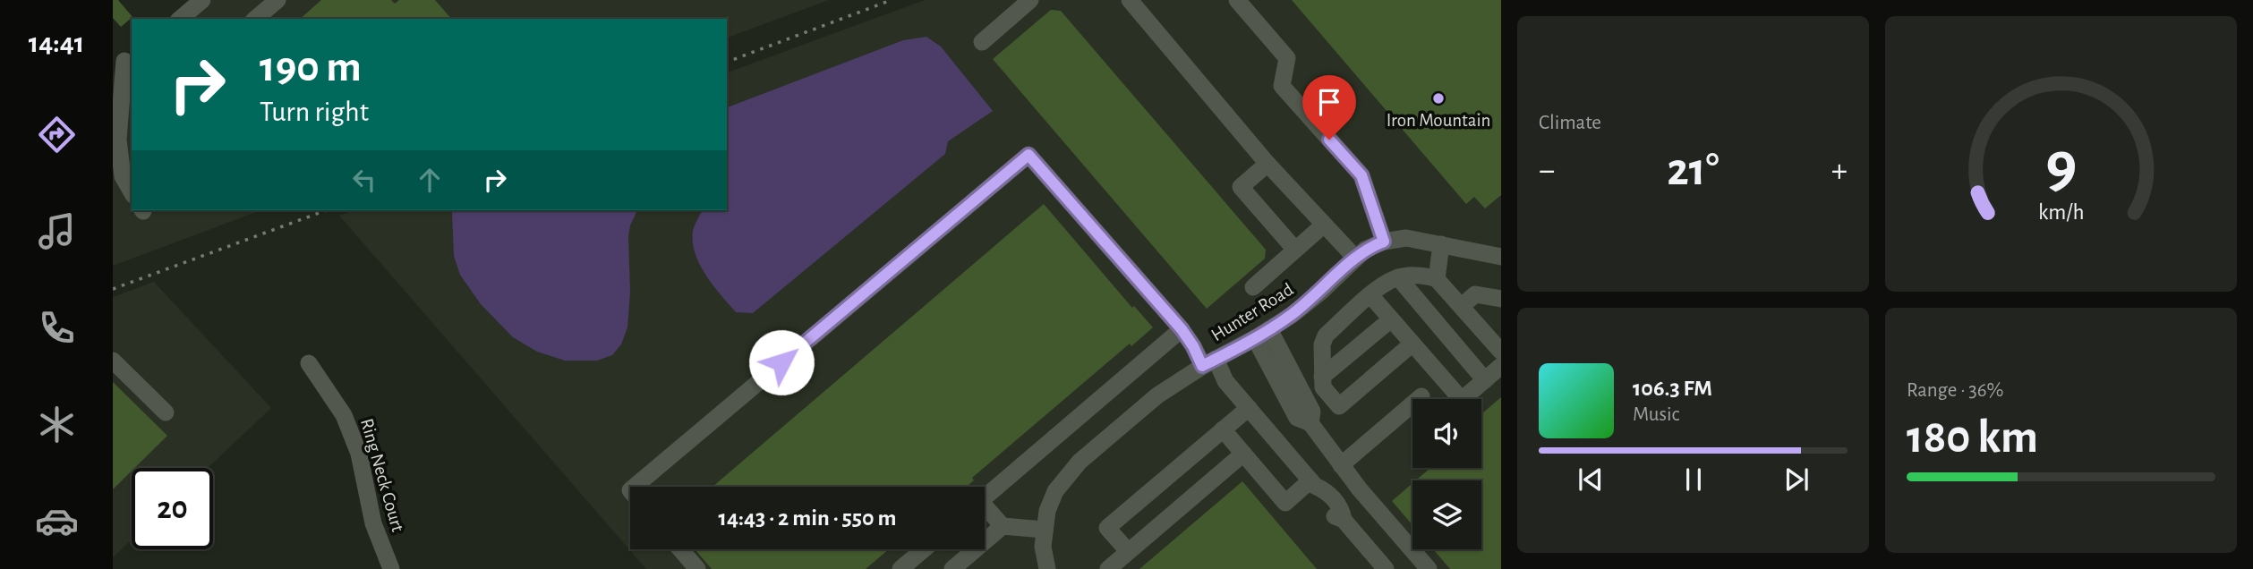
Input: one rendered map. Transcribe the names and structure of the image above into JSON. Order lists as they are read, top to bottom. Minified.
{"streets":{"street":["Hunter Road","Ring Neck Court"]},"places":["Iron Mountain"],"page":{"tabs":"14:41","tile":["Climate",["Range · 36%","180 km"]],"turn":["190 m","Turn right"],"heat":["−","21°","+"],"song":["106.3 FM","Music"],"limit":"20","trip":"14:43 · 2 min · 550 m","gauge":["9","km/h"]}}
